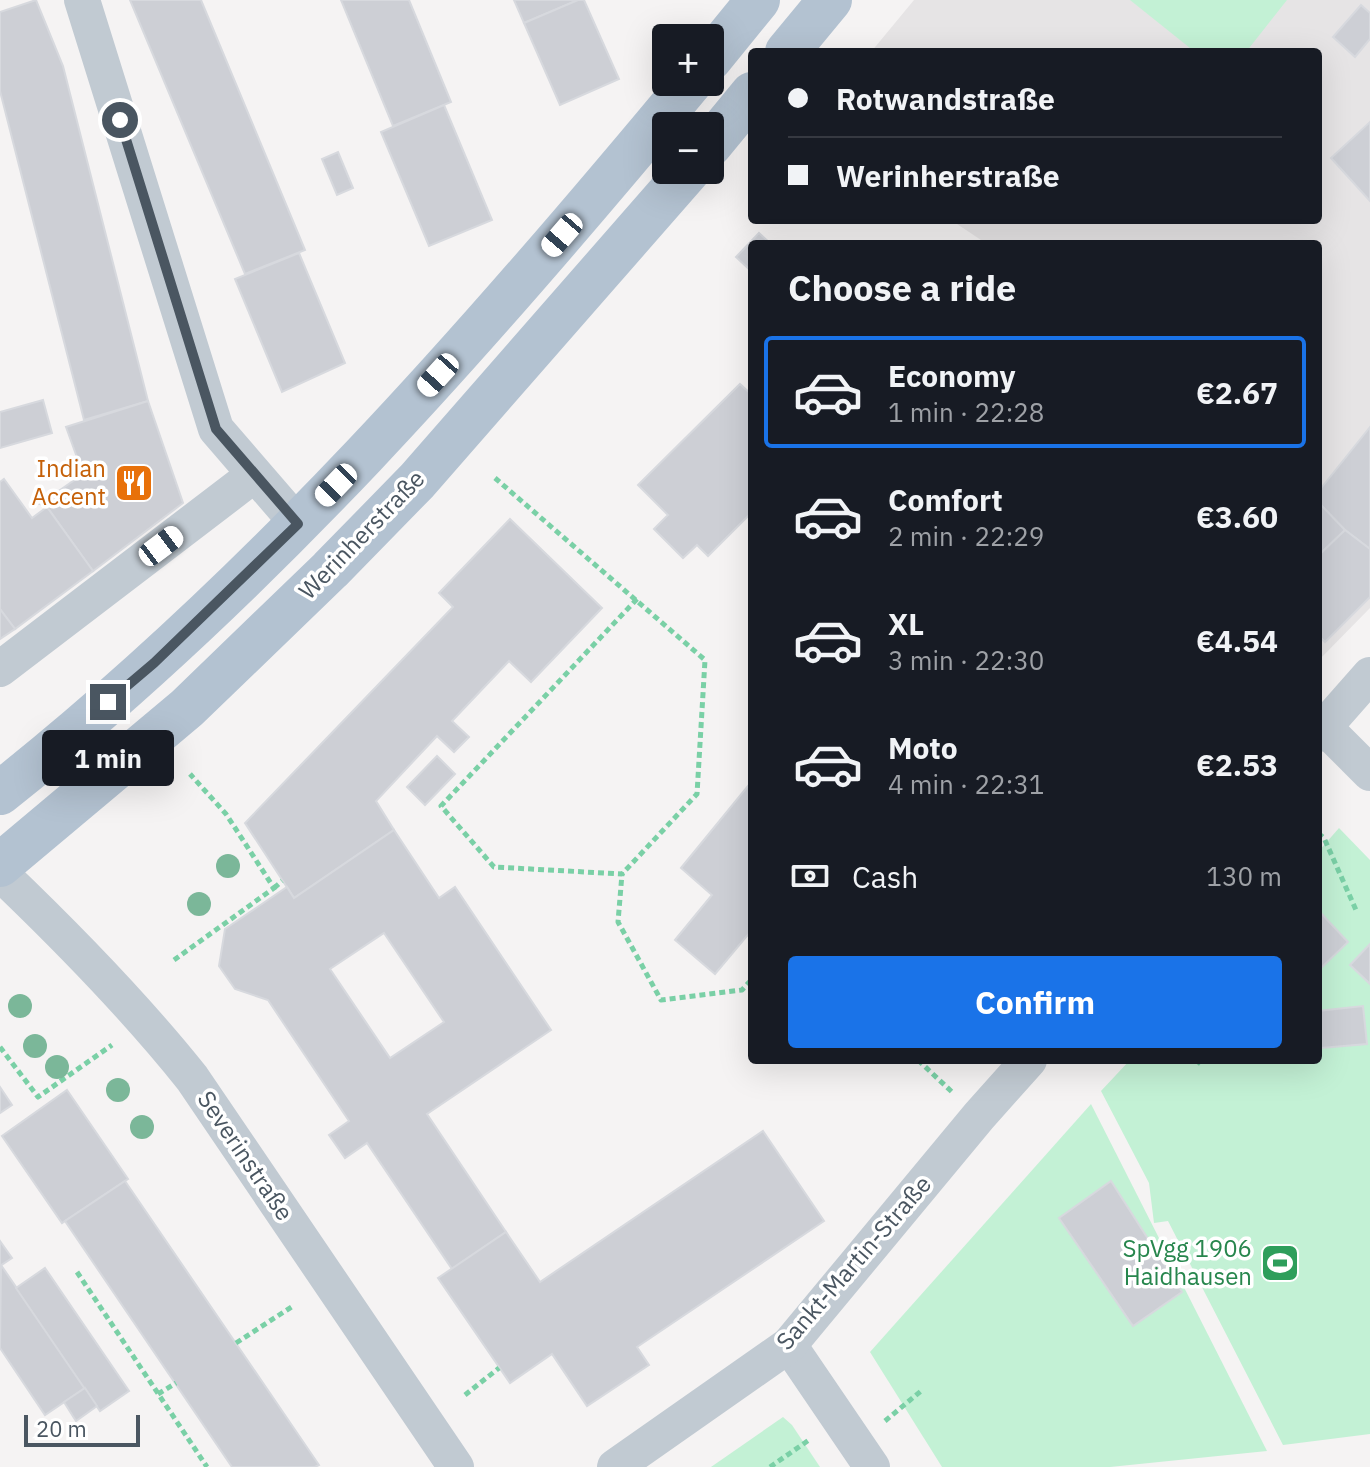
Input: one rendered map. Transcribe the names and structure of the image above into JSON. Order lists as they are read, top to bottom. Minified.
{"streets":{"main road":["Werinherstraße"],"street":["Severinstraße","Sankt-Martin-Straße"]},"places":{"restaurant":["Indian Accent"],"sports":["SpVgg 1906 Haidhausen"]},"scale_bar":"20 m","page":{"map_buttons":["+","−"],"banner":["Rotwandstraße","Werinherstraße"],"heading":"Choose a ride","list":[{"name":"Economy","note":"1 min · 22:28","value":"€2.67"},{"name":"Comfort","note":"2 min · 22:29","value":"€3.60"},{"name":"XL","note":"3 min · 22:30","value":"€4.54"},{"name":"Moto","note":"4 min · 22:31","value":"€2.53"}],"bubble":"1 min","pay":["Cash","130 m"],"buttons":"Confirm","scale":"20 m"}}
